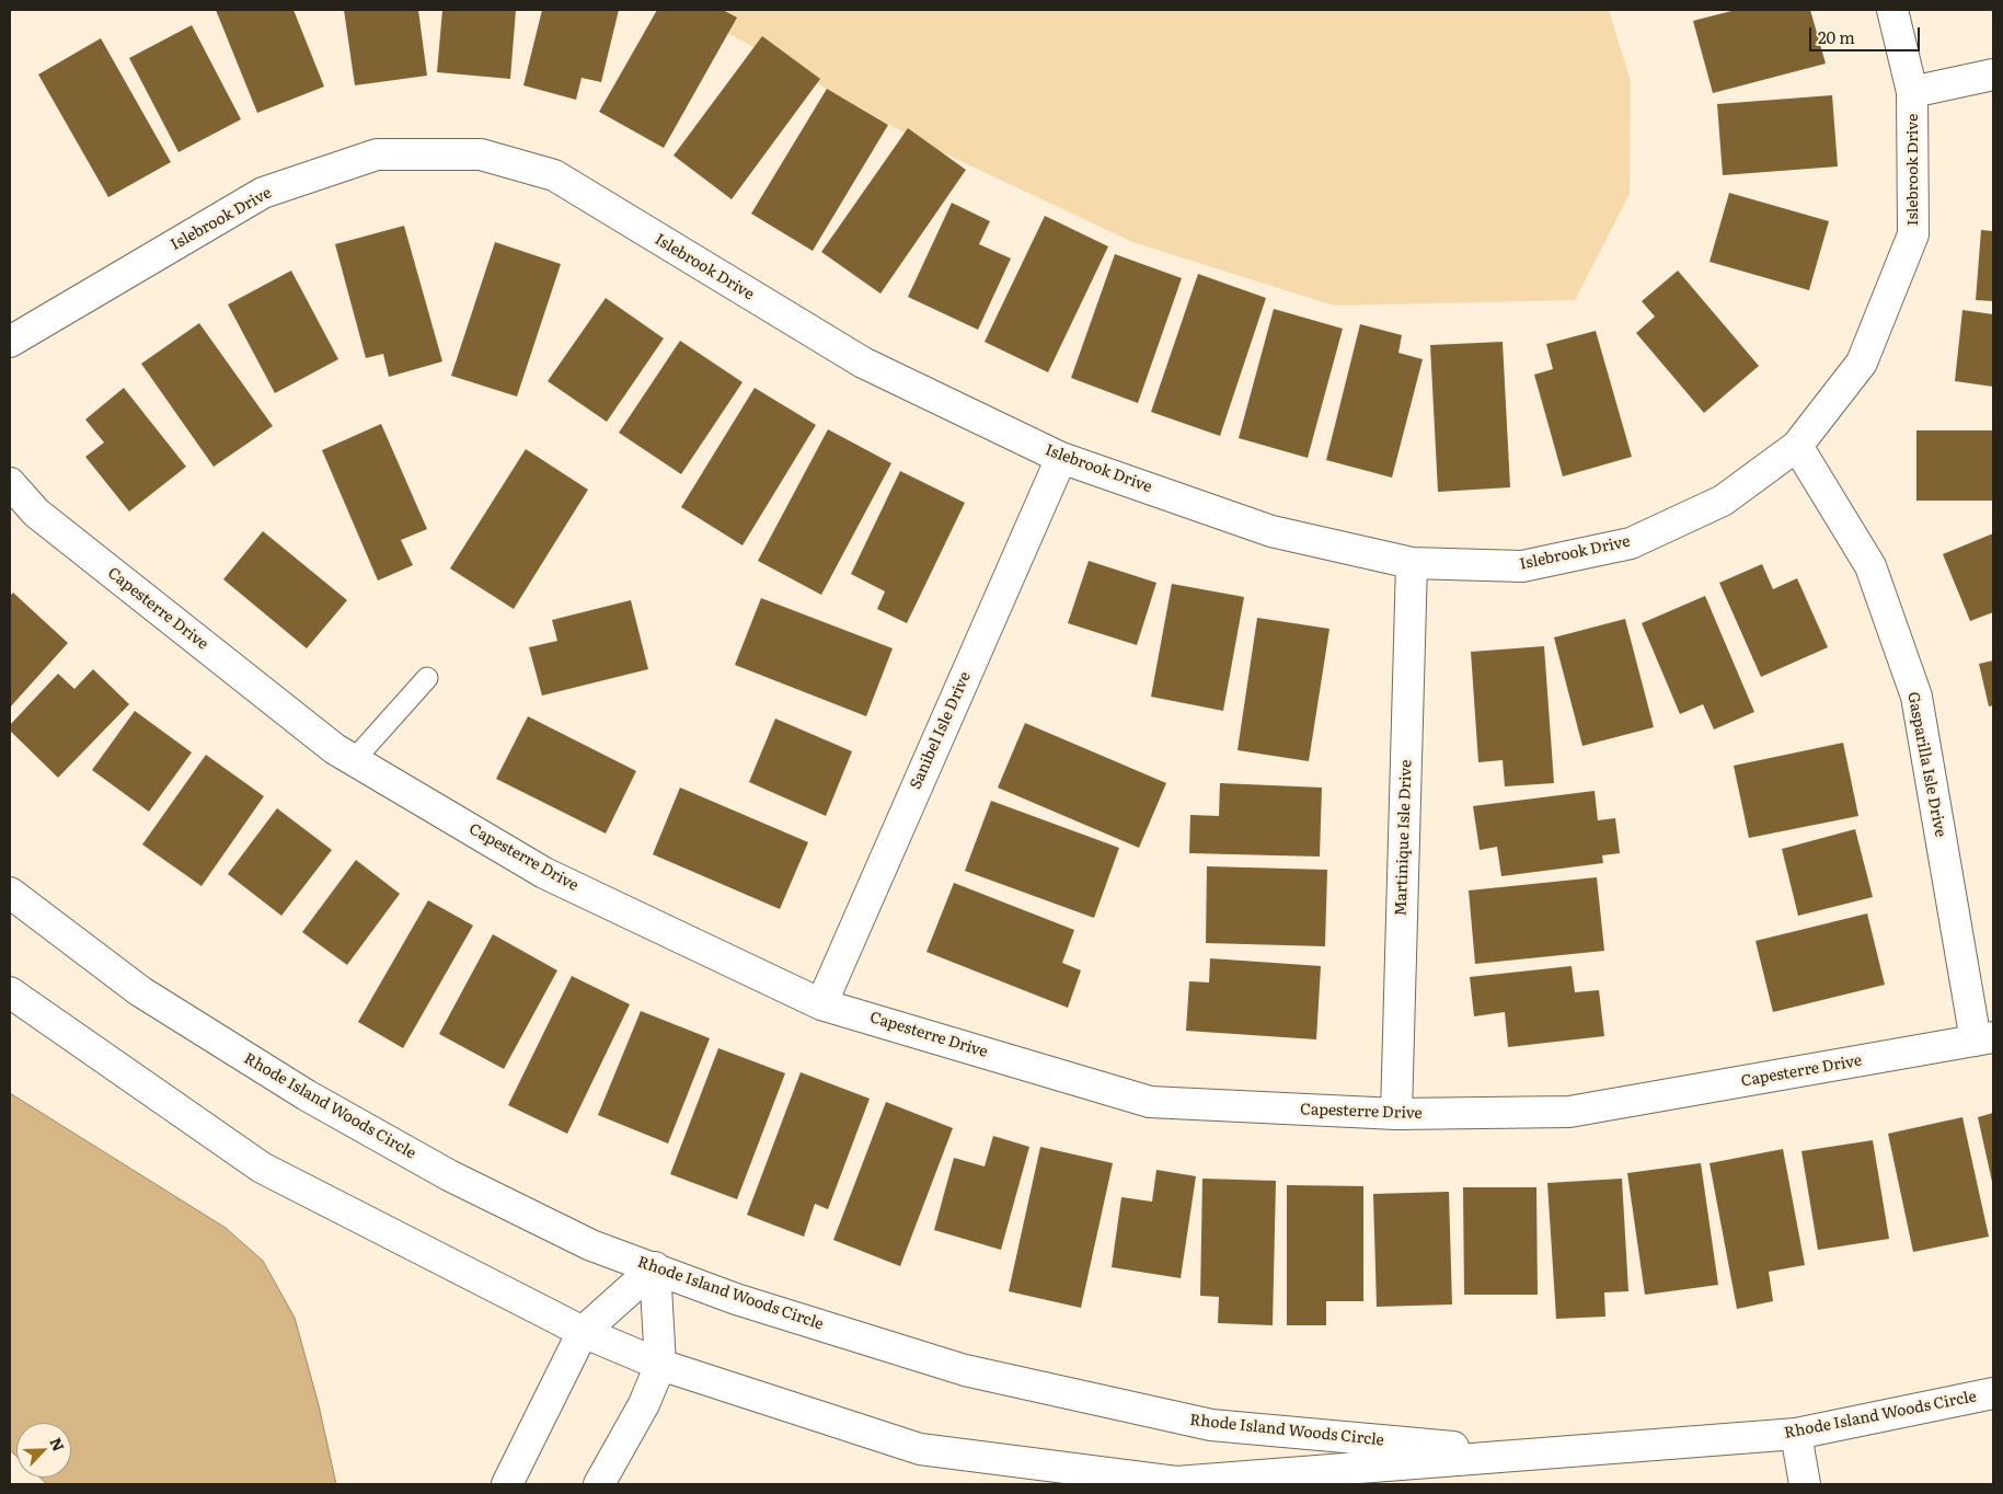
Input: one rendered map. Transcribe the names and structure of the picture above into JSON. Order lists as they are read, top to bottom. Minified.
{"streets":{"street":["Islebrook Drive","Capesterre Drive","Sanibel Isle Drive","Gasparilla Isle Drive","Martinique Isle Drive","Rhode Island Woods Circle"]},"crossings":[["Islebrook Drive","Sanibel Isle Drive"],["Islebrook Drive","Gasparilla Isle Drive"],["Islebrook Drive","Martinique Isle Drive"],["Capesterre Drive","Sanibel Isle Drive"],["Capesterre Drive","Gasparilla Isle Drive"],["Capesterre Drive","Martinique Isle Drive"]],"scale_bar":"20 m","north":"top right"}
